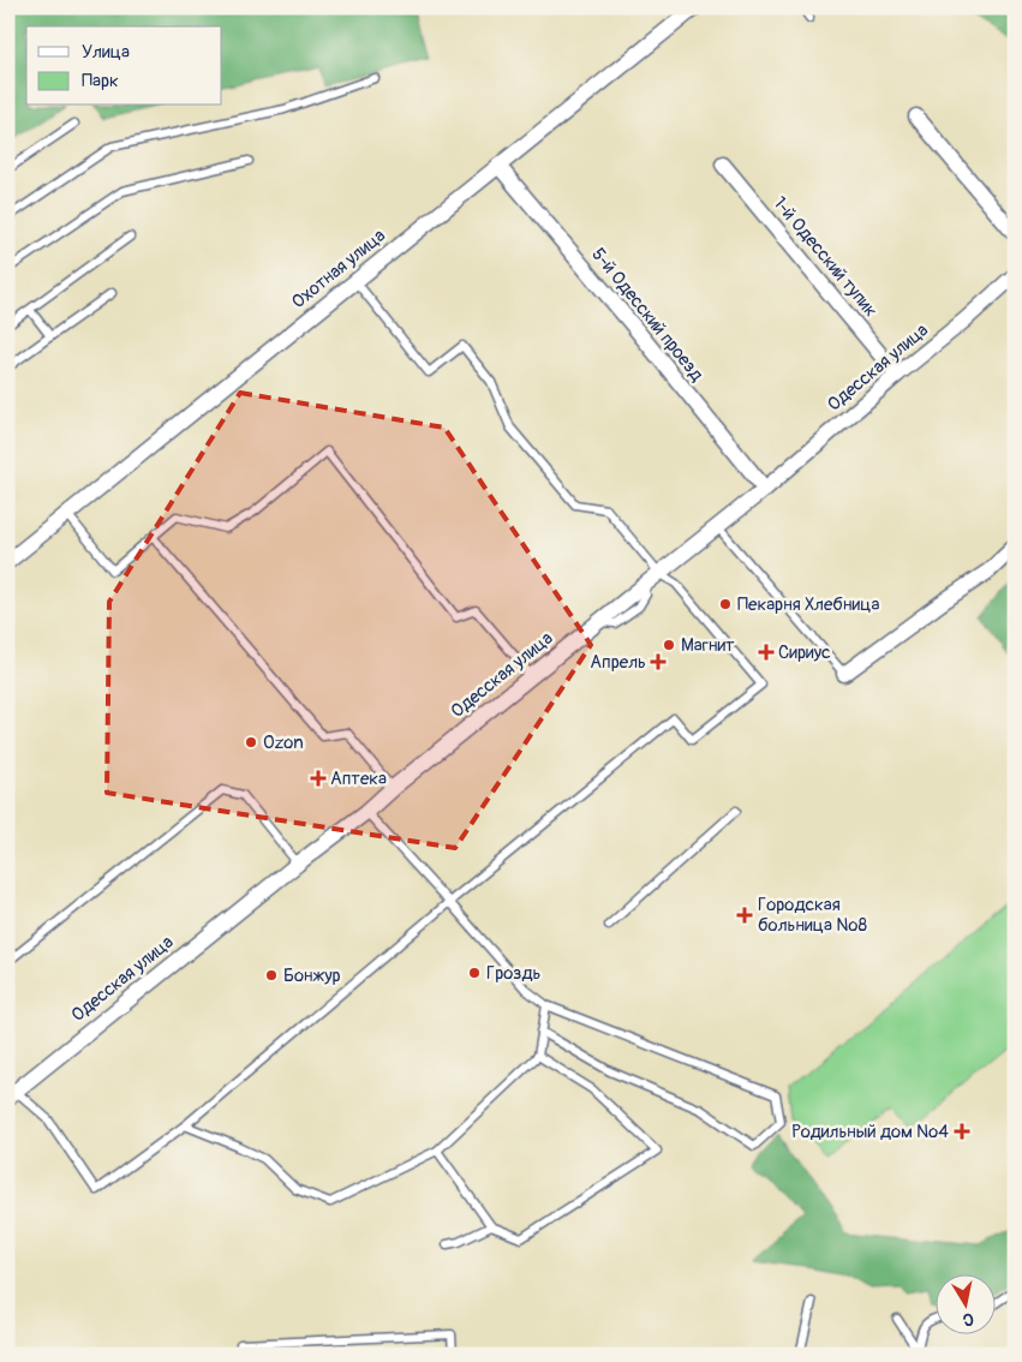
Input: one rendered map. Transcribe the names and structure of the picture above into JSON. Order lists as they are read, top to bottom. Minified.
{"streets":{"street":["1-й Одесский тупик","Охотная улица","5-й Одесский проезд","Одесская улица"]},"crossings":[["1-й Одесский тупик","Одесская улица"],["Охотная улица","5-й Одесский проезд"],["5-й Одесский проезд","Одесская улица"]],"places":{"other":["Пекарня Хлебница","Магнит","Ozon","Гроздь","Бонжур"],"health":["Сириус","Апрель","Аптека","Городская больница №8","Родильный дом №4"]},"legend":["Улица","Парк"],"north":"bottom"}
